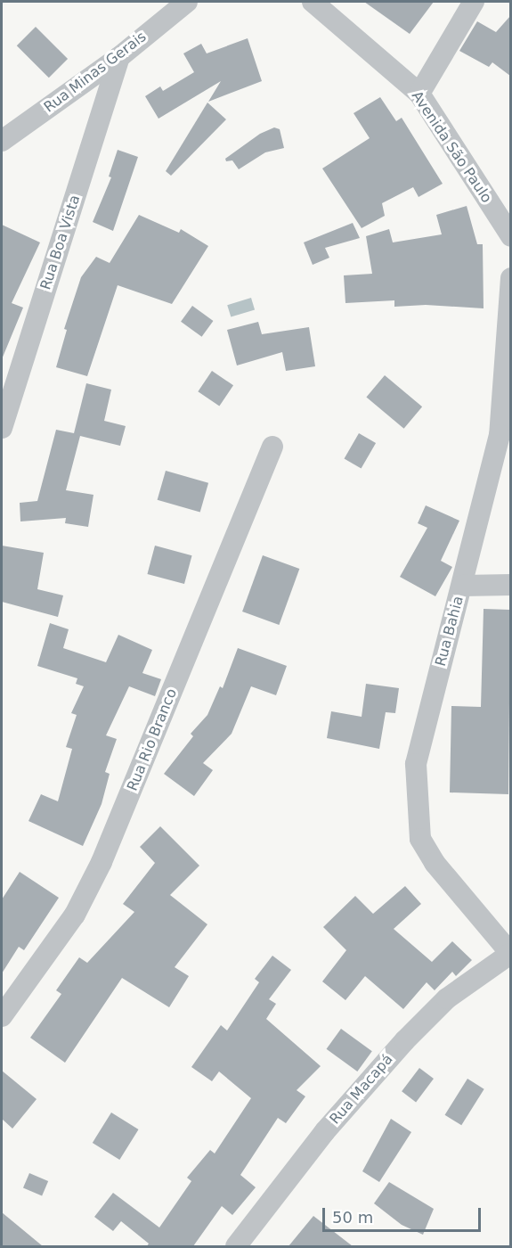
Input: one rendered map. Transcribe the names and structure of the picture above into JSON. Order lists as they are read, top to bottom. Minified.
{"streets":{"street":["Rua Minas Gerais","Avenida São Paulo","Rua Boa Vista","Rua Bahia","Rua Rio Branco","Rua Macapá"]},"crossings":[["Rua Minas Gerais","Rua Boa Vista"],["Rua Bahia","Rua Macapá"]],"scale_bar":"50 m"}
